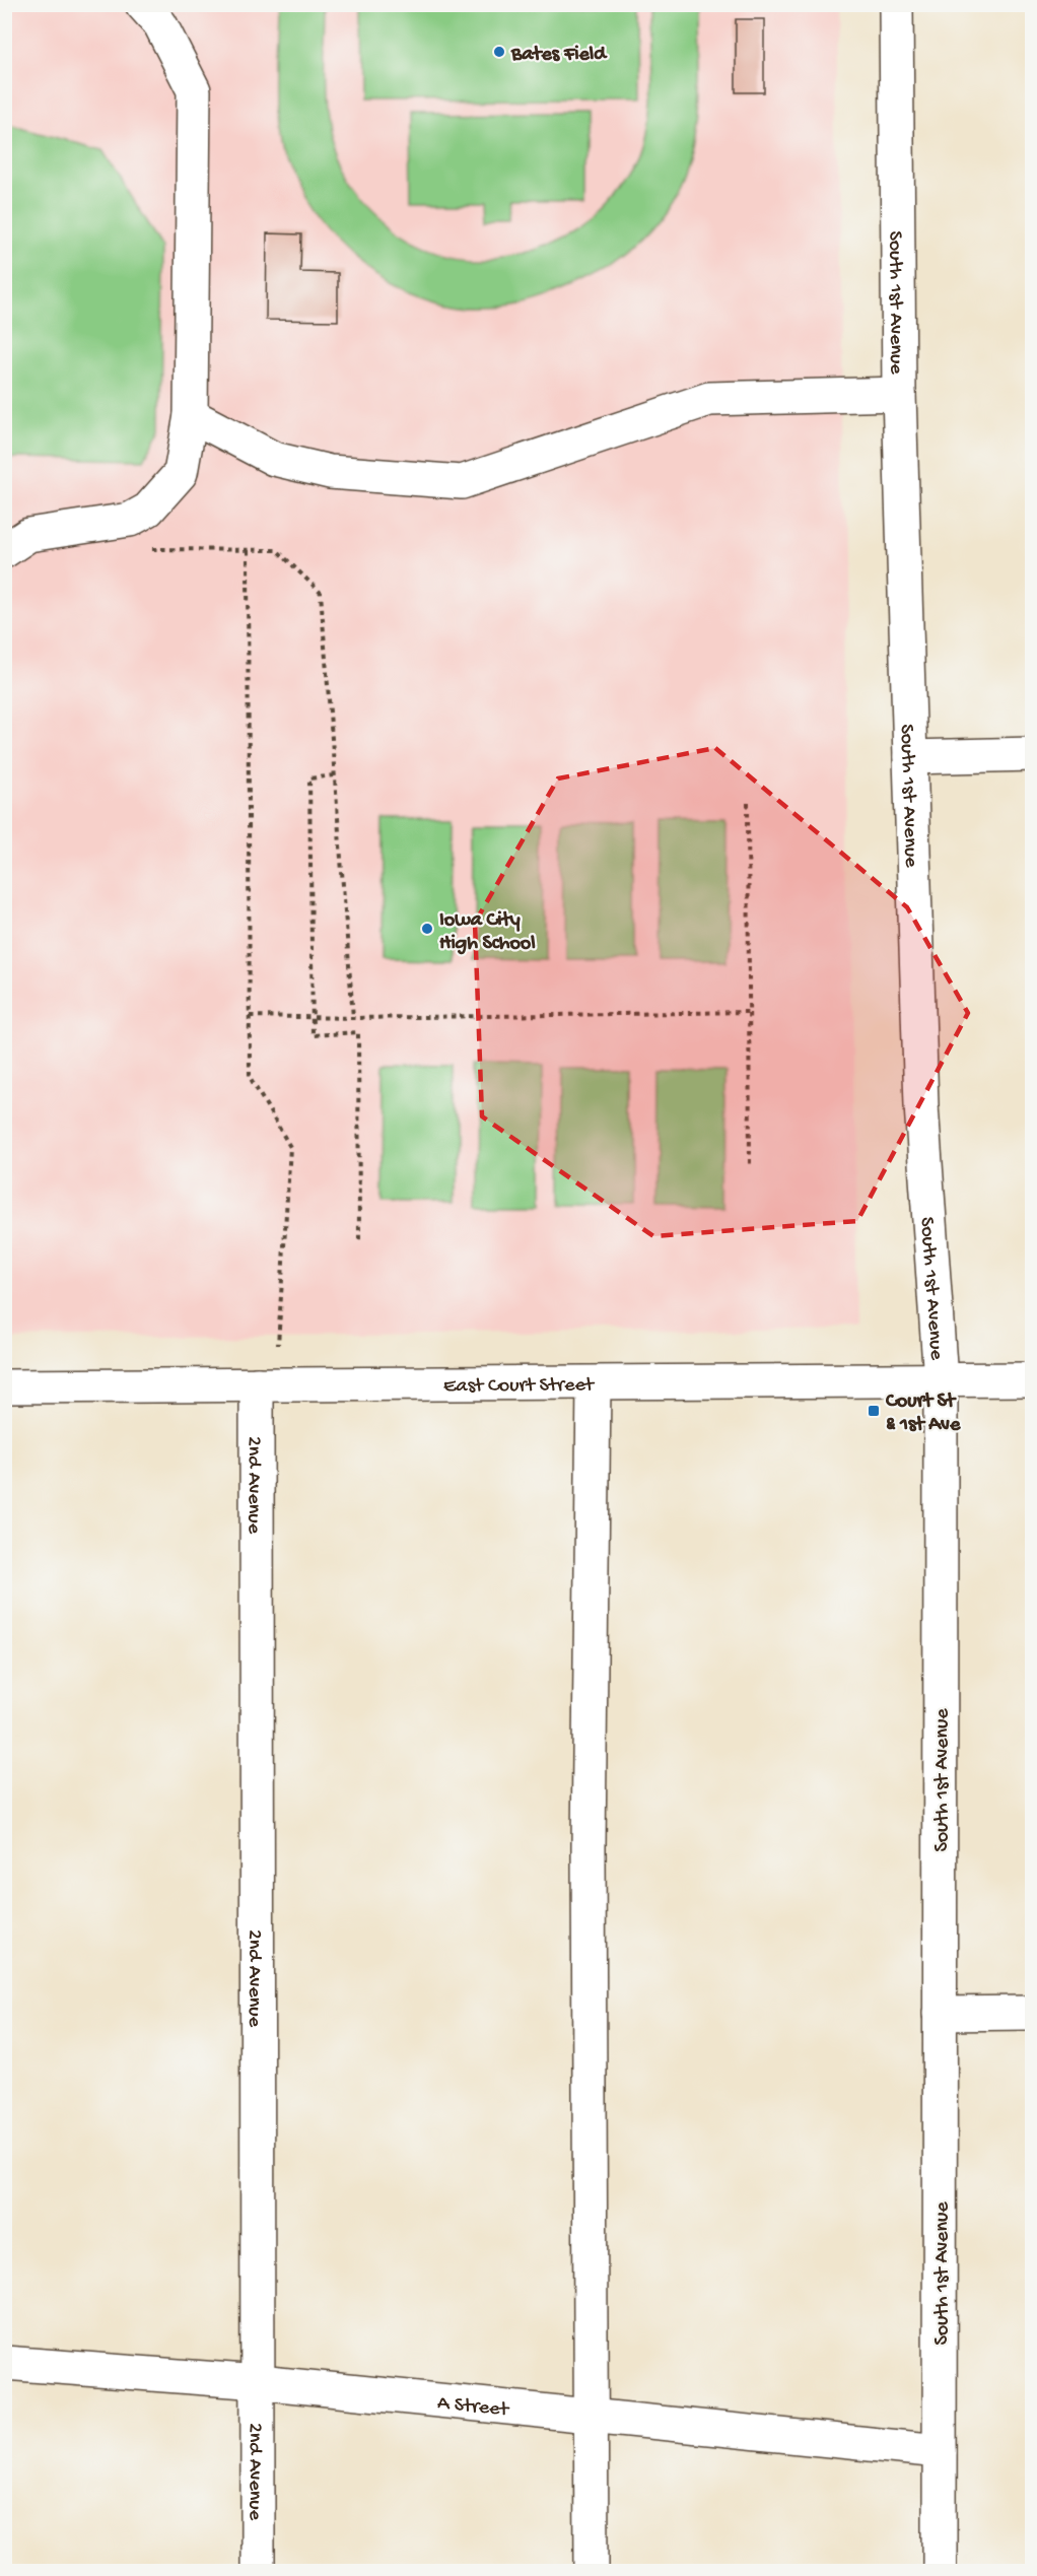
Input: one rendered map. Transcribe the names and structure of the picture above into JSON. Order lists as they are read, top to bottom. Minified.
{"streets":{"street":["South 1st Avenue","East Court Street","2nd Avenue","A Street"]},"crossings":[["South 1st Avenue","East Court Street"],["South 1st Avenue","A Street"],["East Court Street","2nd Avenue"],["2nd Avenue","A Street"]],"places":{"other":["Bates Field","Iowa City High School"],"transit":["Court St & 1st Ave"]}}
